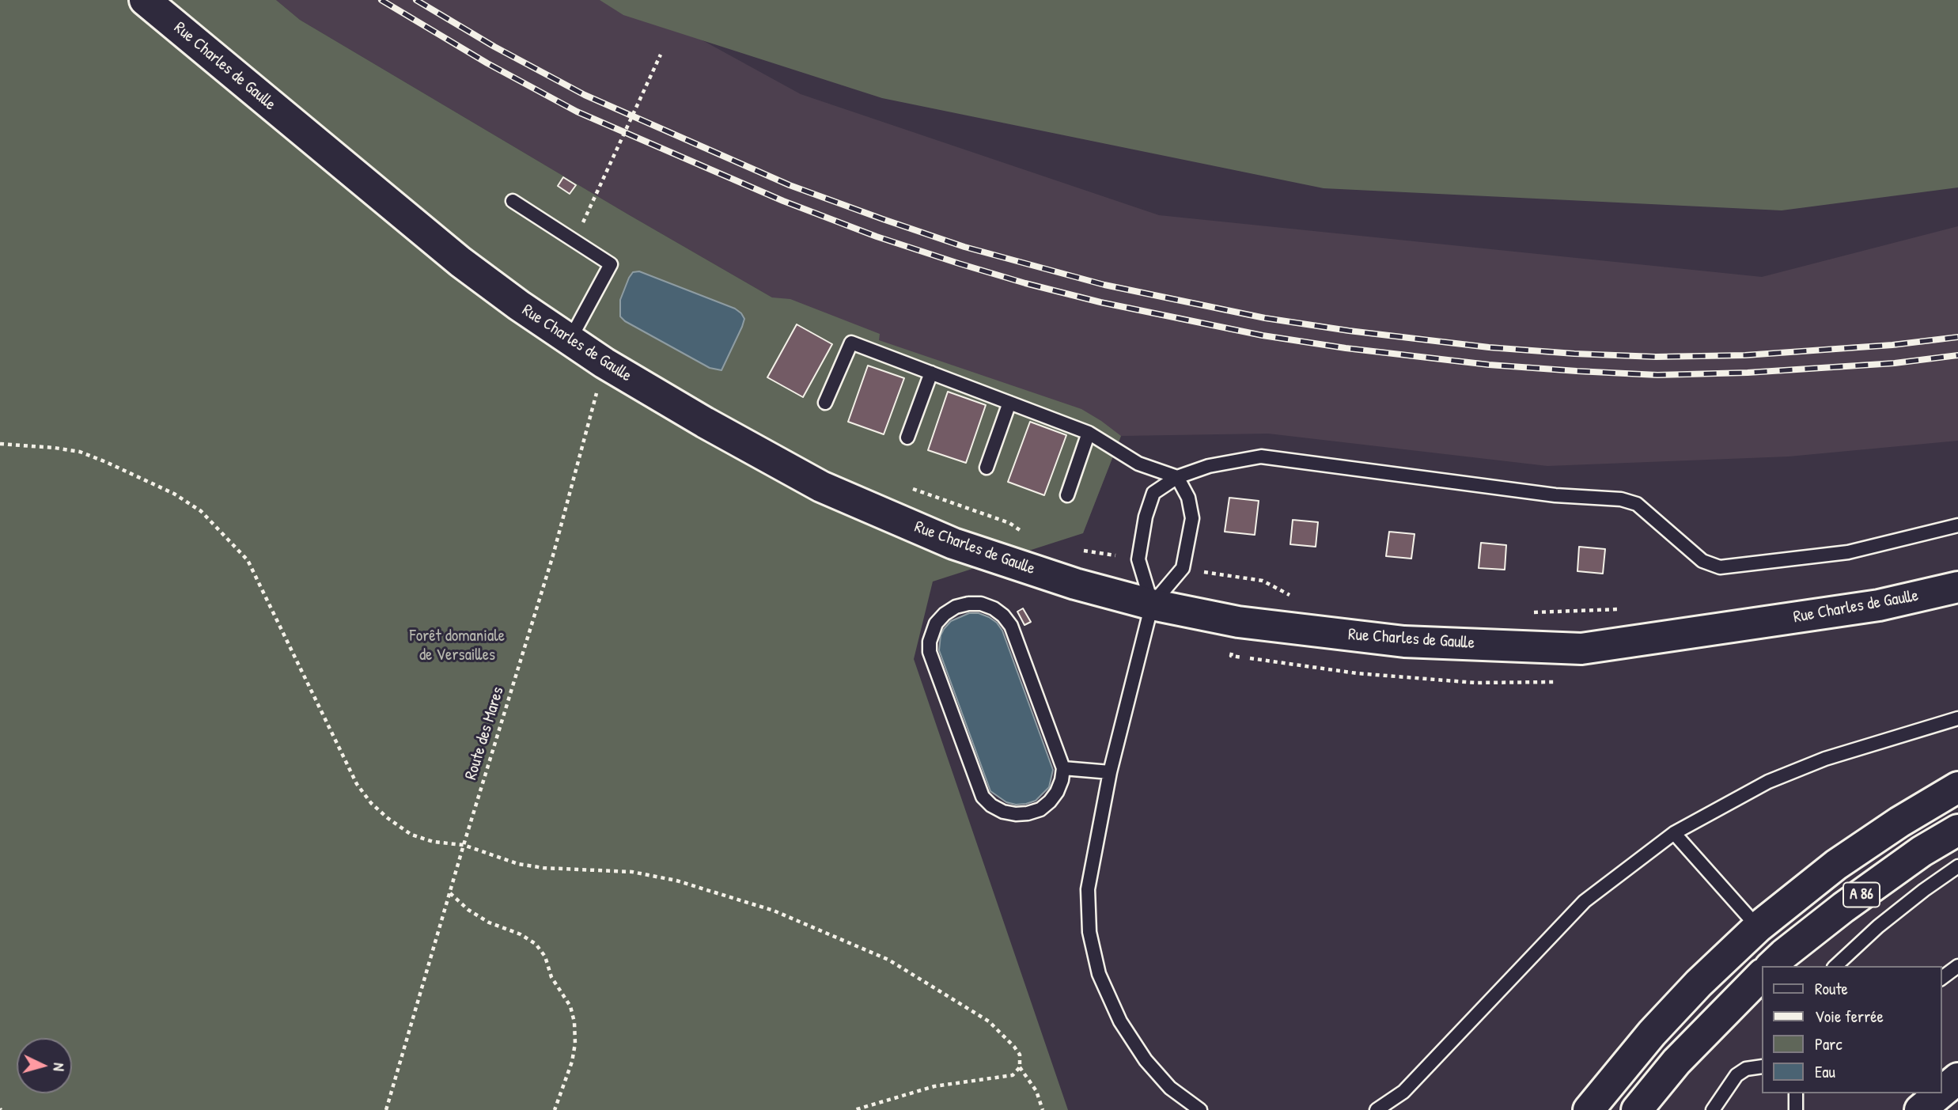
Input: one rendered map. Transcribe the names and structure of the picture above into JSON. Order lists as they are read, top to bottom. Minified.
{"streets":{"main road":["Rue Charles de Gaulle","A 86"],"path":["Route des Mares"]},"crossings":[["Rue Charles de Gaulle","Route des Mares"]],"parks":["Forêt domaniale de Versailles"],"legend":["Route","Voie ferrée","Parc","Eau"],"north":"right"}
